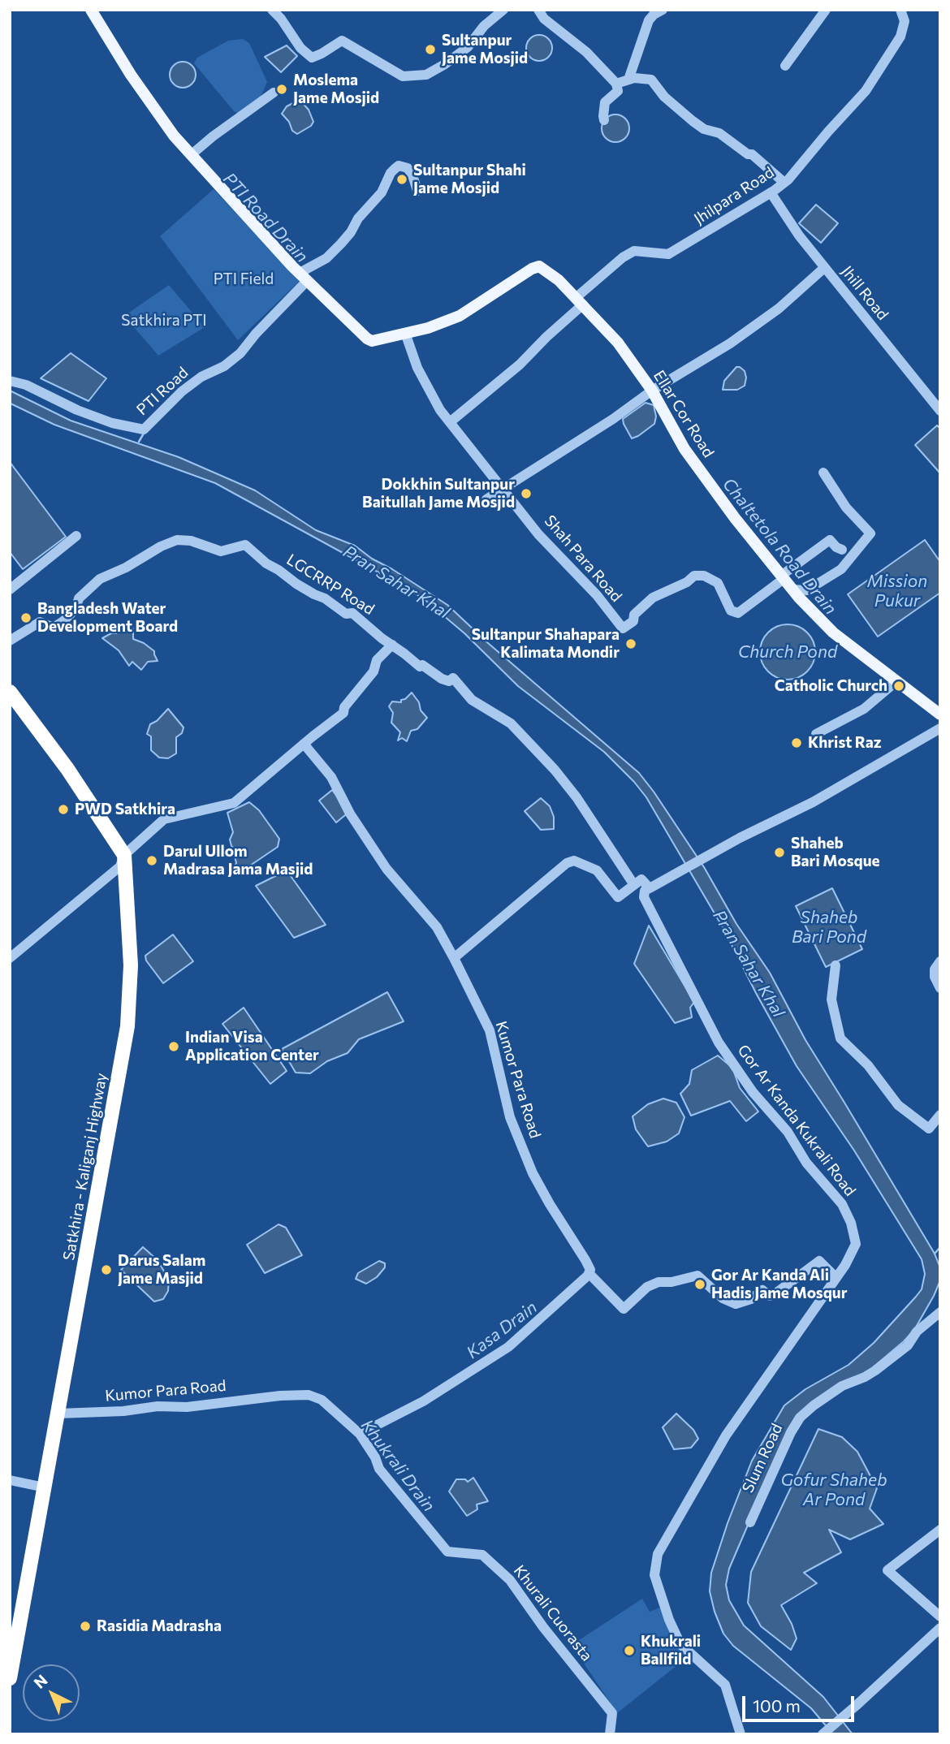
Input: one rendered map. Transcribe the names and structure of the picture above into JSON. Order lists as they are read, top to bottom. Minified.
{"streets":{"highway":["Satkhira - Kaliganj Highway"],"main road":["Ellar Cor Road"],"street":["Jhilpara Road","Jhill Road","PTI Road","Shah Para Road","LGCRRP Road","Kumor Para Road","Gor Ar Kanda Kukrali Road","Slum Road","Khurali Cuorasta"]},"crossings":[["Jhilpara Road","Jhill Road"],["Jhilpara Road","Ellar Cor Road"],["Jhilpara Road","Shah Para Road"],["Ellar Cor Road","Shah Para Road"],["Kumor Para Road","Satkhira - Kaliganj Highway"],["Kumor Para Road","Khurali Cuorasta"]],"water":["PTI Road Drain","Chaltetola Road Drain","Mission Pukur","Pran Sahar Khal","Church Pond","Shaheb Bari Pond","Kasa Drain","Khukrali Drain","Gofur Shaheb Ar Pond"],"parks":["PTI Field","Satkhira PTI"],"places":["Sultanpur Jame Mosjid","Moslema Jame Mosjid","Sultanpur Shahi Jame Mosjid","Dokkhin Sultanpur Baitullah Jame Mosjid","Bangladesh Water Development Board","Sultanpur Shahapara Kalimata Mondir","Catholic Church","Khrist Raz","PWD Satkhira","Shaheb Bari Mosque","Darul Ullom Madrasa Jama Masjid","Indian Visa Application Center","Darus Salam Jame Masjid","Gor Ar Kanda Ali Hadis Jame Mosqur","Rasidia Madrasha","Khukrali Ballfild"],"scale_bar":"100 m","north":"top left"}
